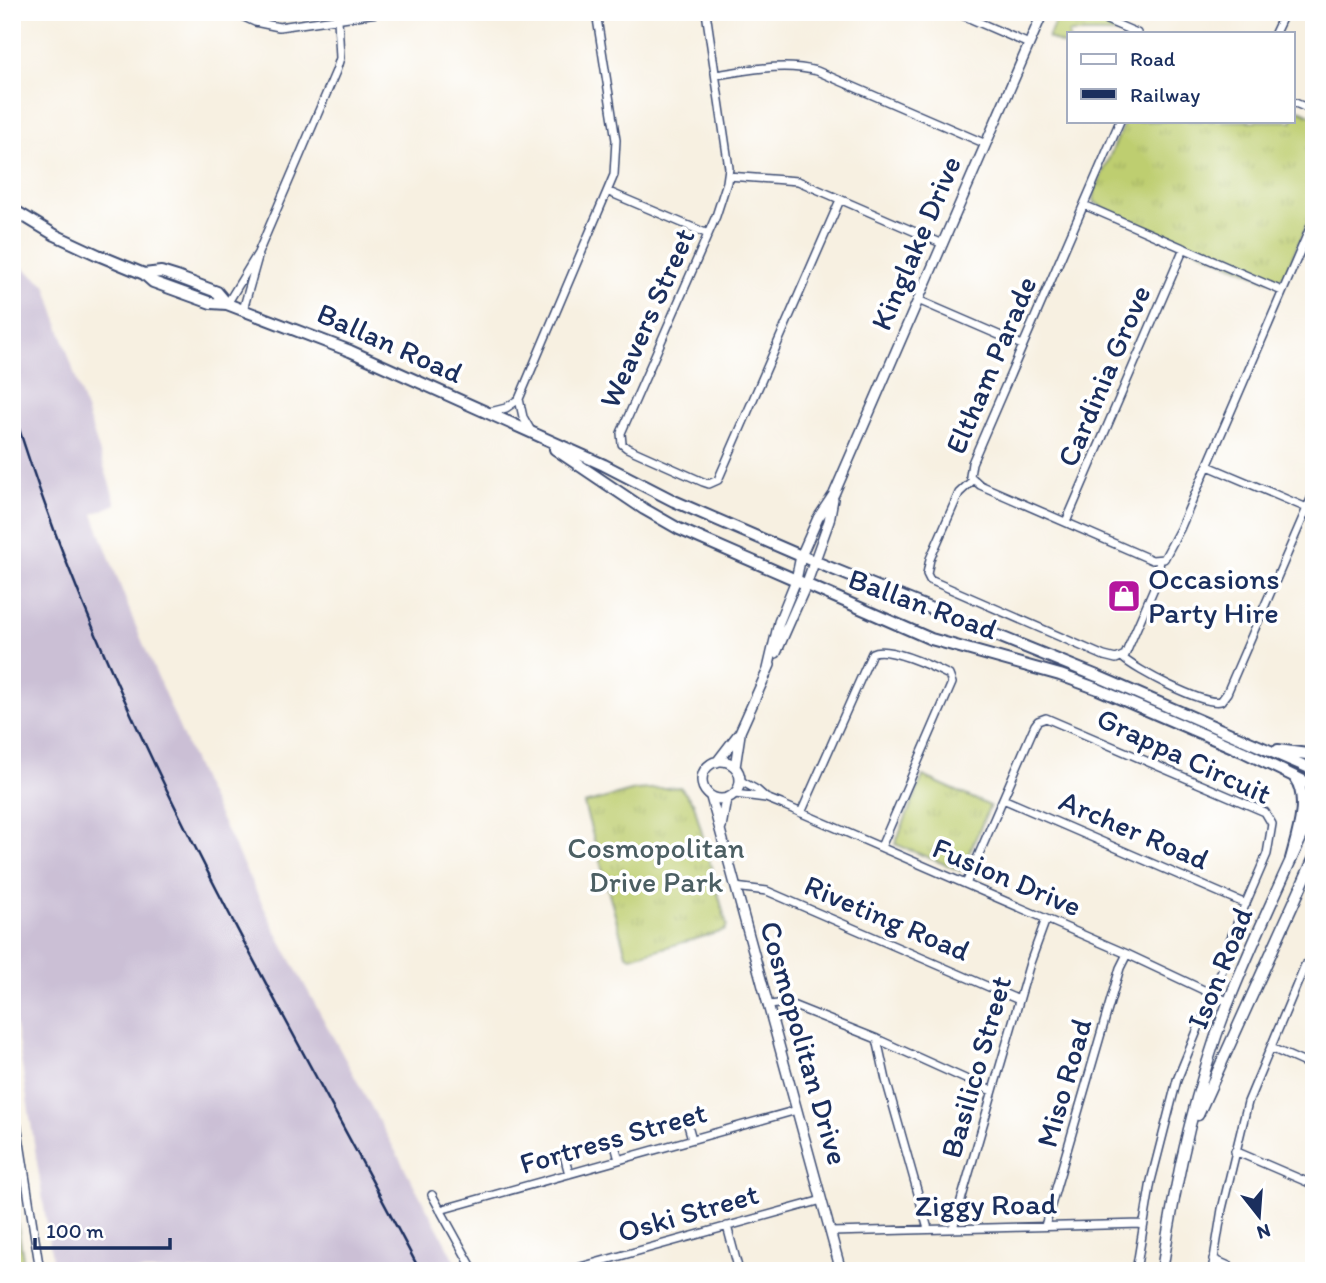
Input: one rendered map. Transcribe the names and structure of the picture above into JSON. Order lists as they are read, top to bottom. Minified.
{"streets":{"main road":["Ballan Road","Ison Road"],"street":["Kinglake Drive","Weavers Street","Eltham Parade","Cardinia Grove","Grappa Circuit","Archer Road","Fusion Drive","Riveting Road","Cosmopolitan Drive","Basilico Street","Miso Road","Fortress Street","Ziggy Road","Oski Street"]},"crossings":[["Kinglake Drive","Ballan Road"],["Eltham Parade","Cardinia Grove"],["Grappa Circuit","Archer Road"],["Grappa Circuit","Fusion Drive"],["Grappa Circuit","Ziggy Road"],["Fusion Drive","Ison Road"],["Fusion Drive","Cosmopolitan Drive"],["Fusion Drive","Basilico Street"],["Fusion Drive","Miso Road"],["Riveting Road","Cosmopolitan Drive"],["Riveting Road","Basilico Street"],["Cosmopolitan Drive","Fortress Street"],["Cosmopolitan Drive","Ziggy Road"],["Cosmopolitan Drive","Oski Street"],["Basilico Street","Ziggy Road"],["Miso Road","Ziggy Road"]],"parks":["Cosmopolitan Drive Park"],"places":{"shop":["Occasions Party Hire"]},"legend":["Road","Railway"],"scale_bar":"100 m","north":"bottom"}
